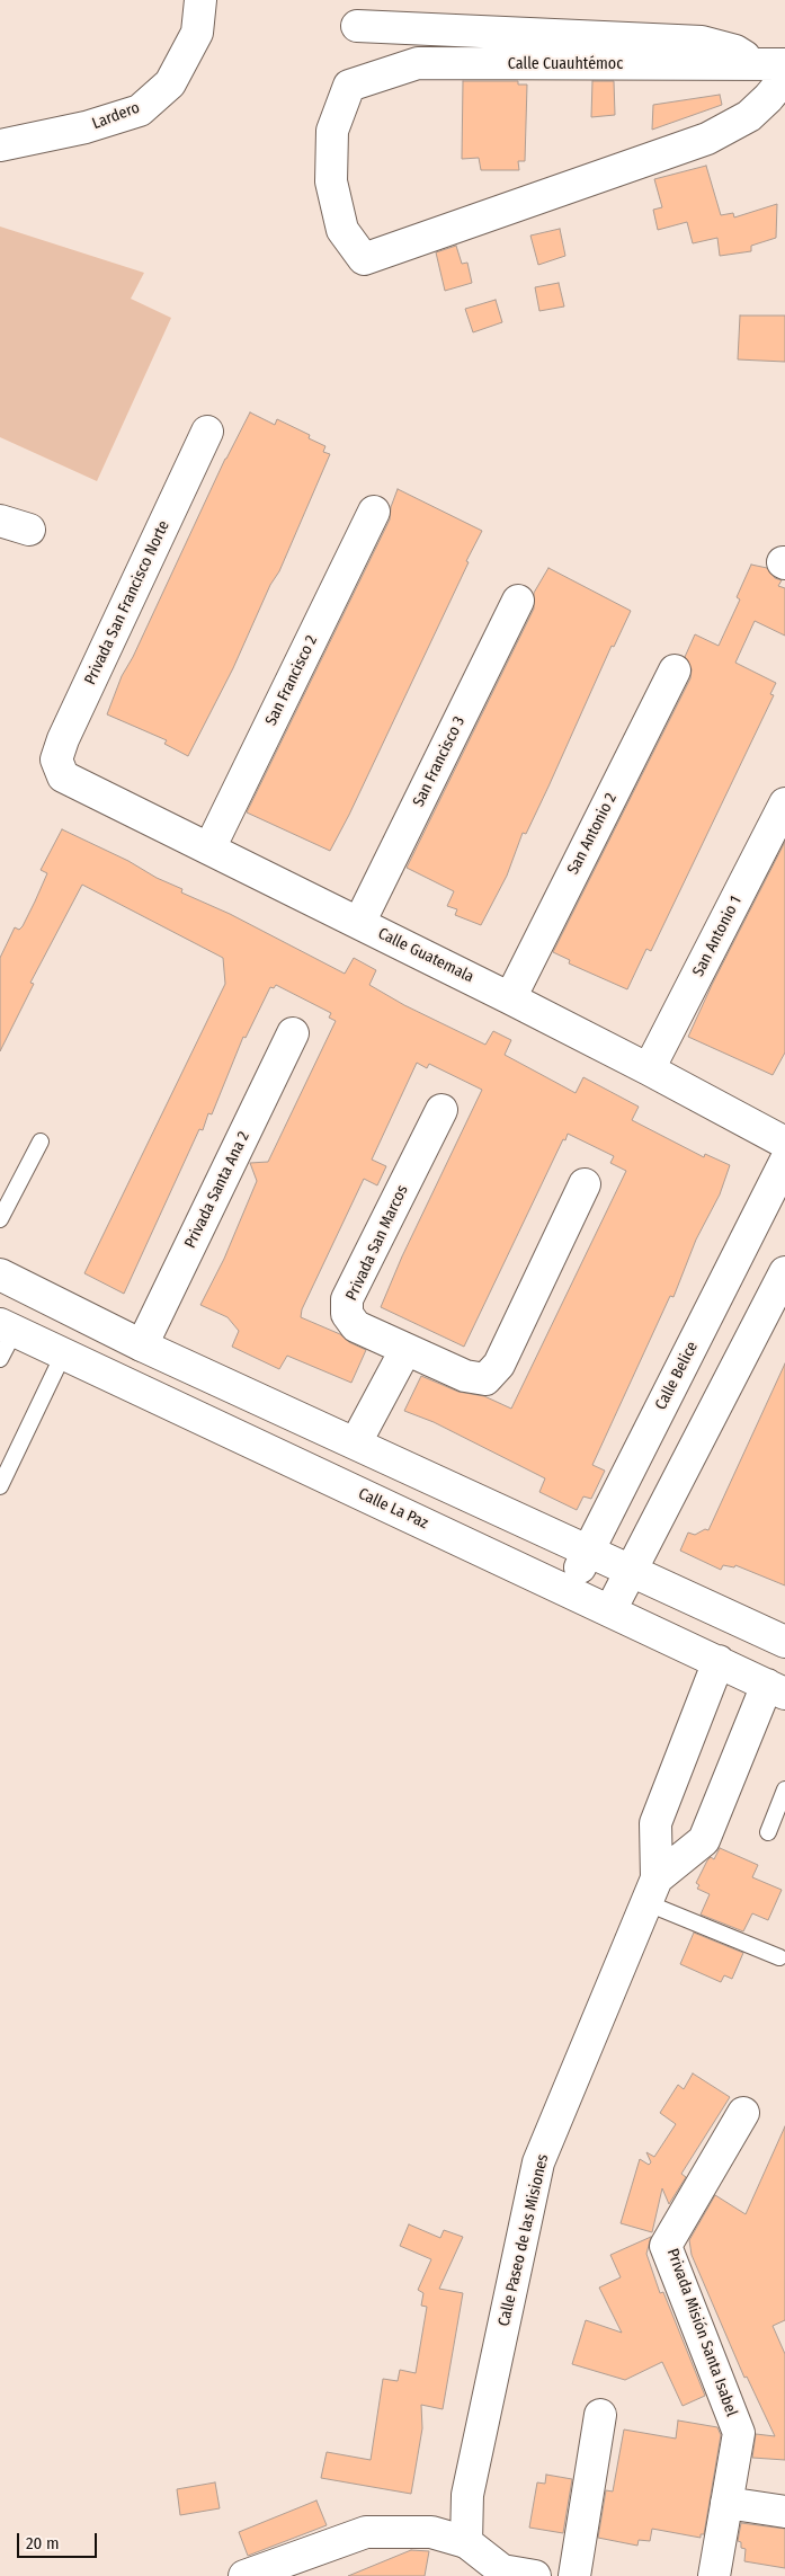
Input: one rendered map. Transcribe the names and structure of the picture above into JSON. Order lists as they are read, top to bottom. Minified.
{"streets":{"street":["Calle Cuauhtémoc","Lardero","Privada San Francisco Norte","San Francisco 2","San Francisco 3","San Antonio 2","San Antonio 1","Calle Guatemala","Privada Santa Ana 2","Privada San Marcos","Calle Belice","Calle La Paz","Calle Paseo de las Misiones","Privada Misión Santa Isabel"]},"crossings":[["Privada San Francisco Norte","Calle Guatemala"],["San Francisco 2","Calle Guatemala"],["San Francisco 3","Calle Guatemala"],["San Antonio 2","Calle Guatemala"],["San Antonio 1","Calle Guatemala"],["Calle Belice","Calle La Paz"],["Calle La Paz","Calle Paseo de las Misiones"]],"scale_bar":"20 m"}
